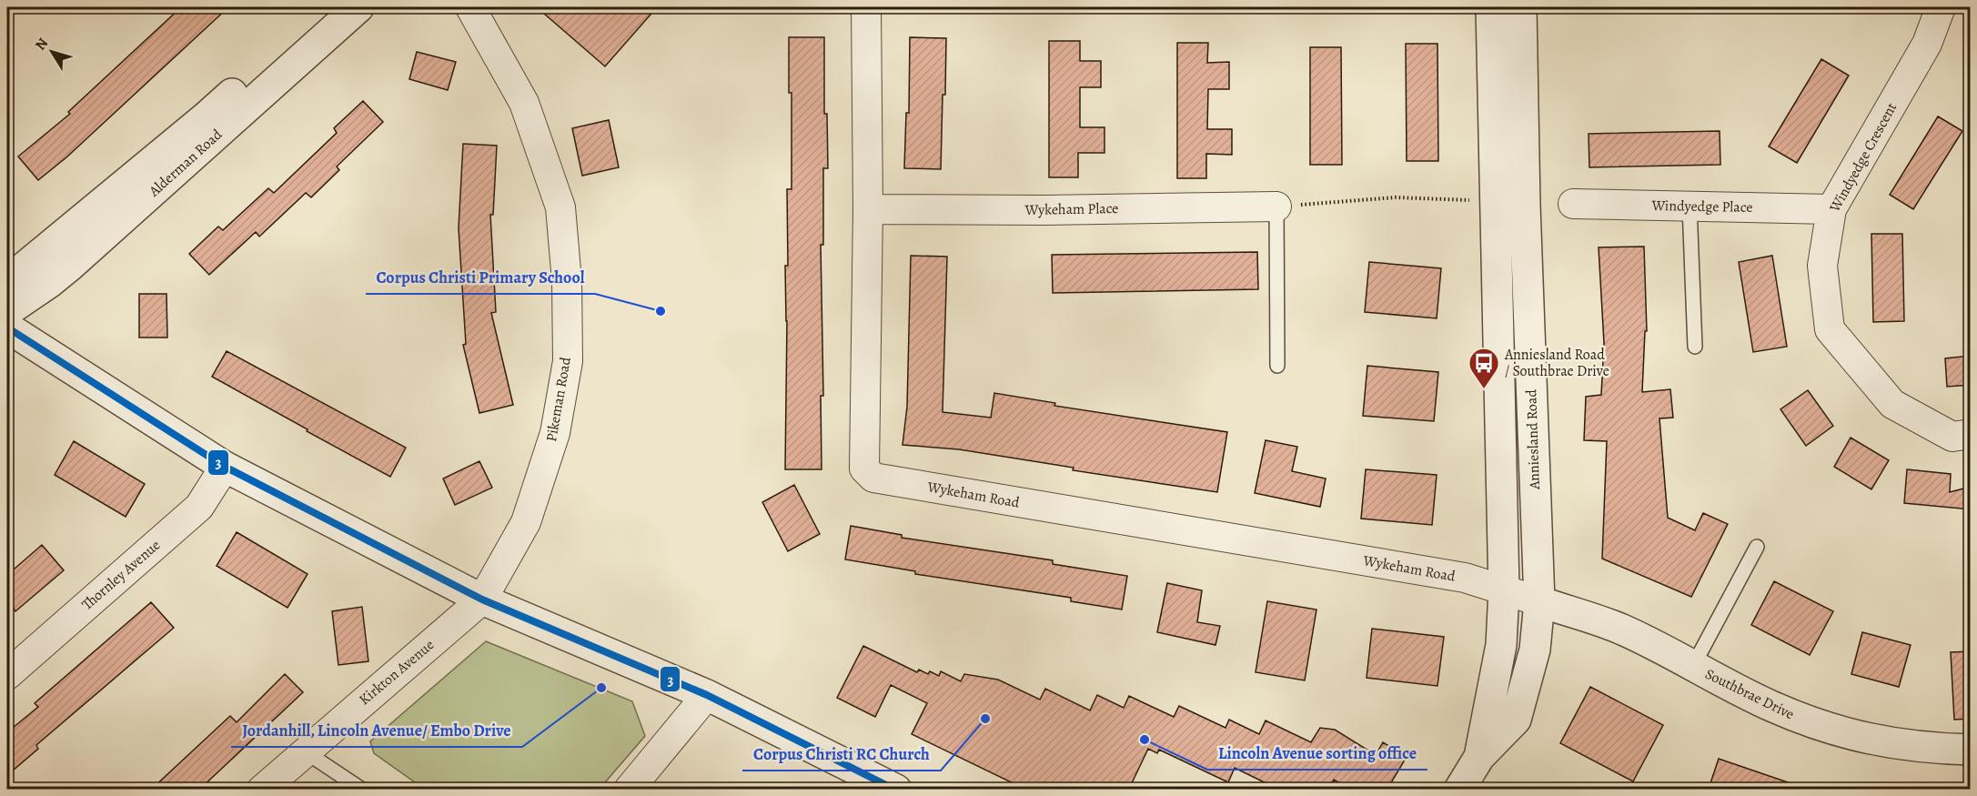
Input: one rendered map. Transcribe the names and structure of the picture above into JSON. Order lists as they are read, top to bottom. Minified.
{"streets":{"street":["Windyedge Crescent","Alderman Road","Windyedge Place","Wykeham Place","Pikeman Road","Anniesland Road","Wykeham Road","Thornley Avenue","Kirkton Avenue","Southbrae Drive"]},"crossings":[["Windyedge Crescent","Windyedge Place"],["Wykeham Place","Wykeham Road"],["Pikeman Road","Kirkton Avenue"],["Anniesland Road","Wykeham Road"],["Anniesland Road","Southbrae Drive"],["Wykeham Road","Southbrae Drive"]],"places":{"other":["Corpus Christi Primary School","Jordanhill, Lincoln Avenue/ Embo Drive","Corpus Christi RC Church","Lincoln Avenue sorting office"],"bus stop":["Anniesland Road / Southbrae Drive"]},"lines":["transit line 3"],"north":"top left"}
